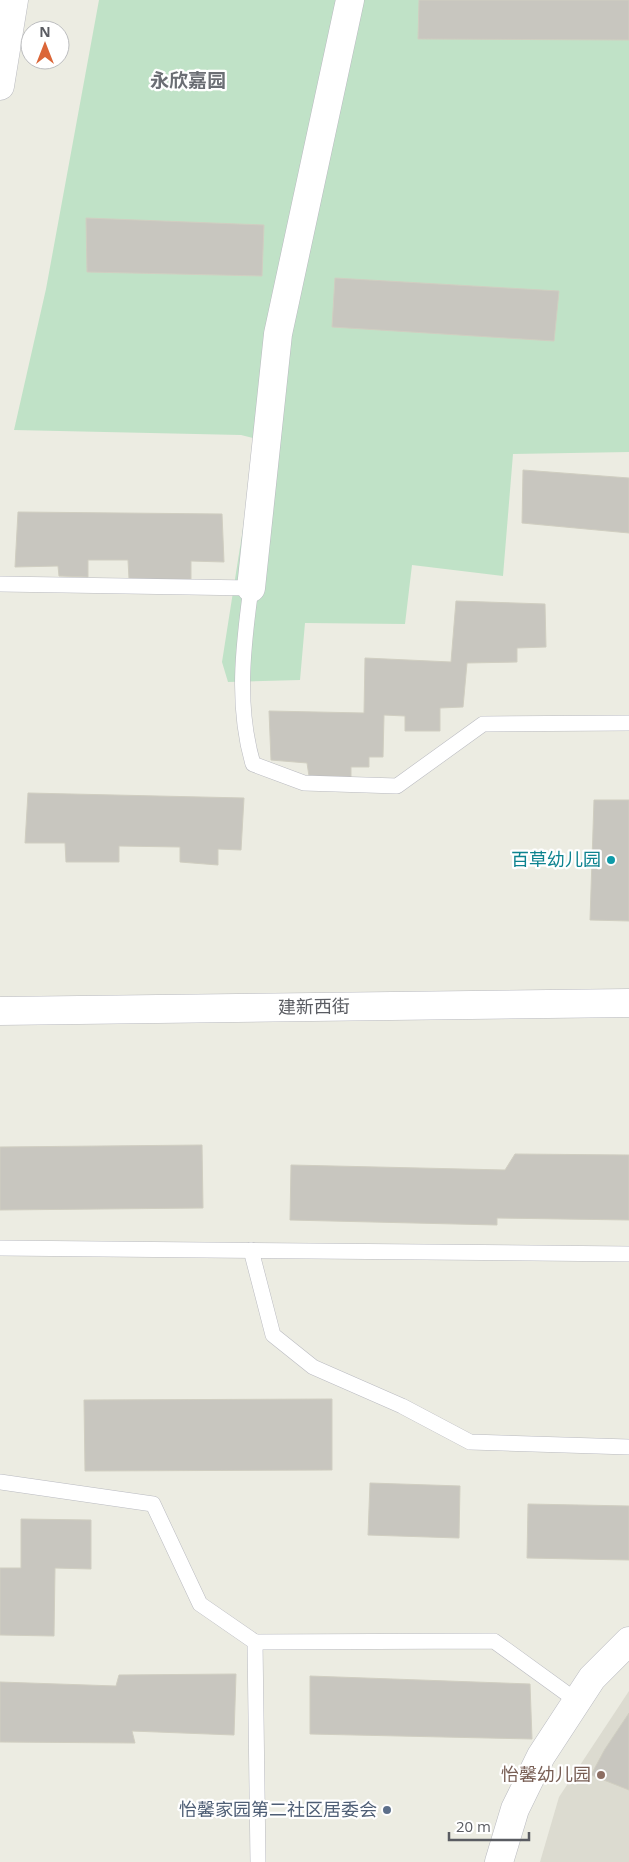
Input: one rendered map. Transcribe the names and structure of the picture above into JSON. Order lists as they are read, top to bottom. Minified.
{"streets":{"street":["建新西街"]},"districts":["永欣嘉园"],"places":["百草幼儿园","怡馨幼儿园","怡馨家园第二社区居委会"],"scale_bar":"20 m","north":"top"}
